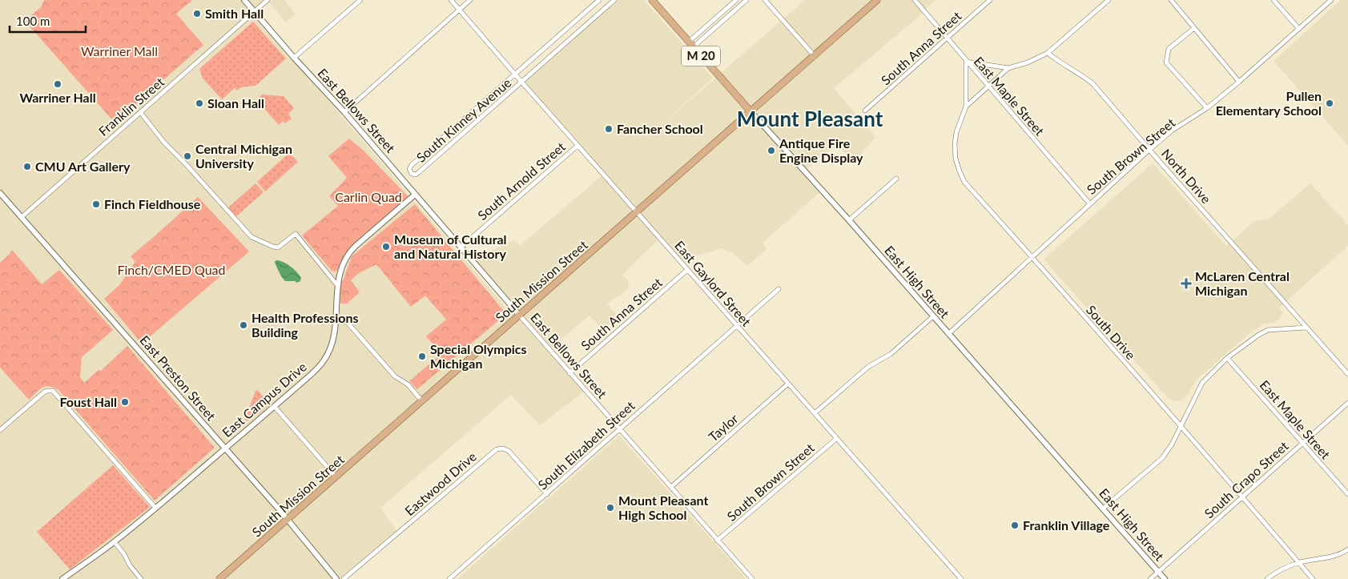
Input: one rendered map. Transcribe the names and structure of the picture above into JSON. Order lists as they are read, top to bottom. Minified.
{"streets":{"main road":["M 20","South Mission Street","East High Street"],"street":["South Anna Street","East Maple Street","Franklin Street","East Bellows Street","South Kinney Avenue","South Brown Street","North Drive","South Arnold Street","East Gaylord Street","South Drive","East Preston Street","East Campus Drive","Taylor","South Elizabeth Street","South Crapo Street","Eastwood Drive"]},"crossings":[["South Anna Street","East Maple Street"],["South Anna Street","East Bellows Street"],["South Anna Street","East Gaylord Street"],["East Maple Street","South Brown Street"],["East Maple Street","South Drive"],["East Maple Street","South Crapo Street"],["Franklin Street","East Bellows Street"],["Franklin Street","East Preston Street"],["East Bellows Street","South Brown Street"],["East Bellows Street","South Arnold Street"],["East Bellows Street","South Mission Street"],["East Bellows Street","East Campus Drive"],["East Bellows Street","Taylor"],["East Bellows Street","South Elizabeth Street"],["South Kinney Avenue","East Gaylord Street"],["South Brown Street","North Drive"],["South Brown Street","East High Street"],["South Brown Street","East Gaylord Street"],["South Brown Street","South Drive"],["South Arnold Street","East Gaylord Street"],["South Mission Street","East High Street"],["South Mission Street","East Gaylord Street"],["South Mission Street","East Preston Street"],["East High Street","South Crapo Street"],["East Gaylord Street","Taylor"],["East Gaylord Street","South Elizabeth Street"],["South Drive","South Crapo Street"],["East Preston Street","East Campus Drive"],["South Elizabeth Street","Eastwood Drive"]],"districts":["Mount Pleasant"],"parks":["Warriner Mall","Carlin Quad","Finch/CMED Quad"],"places":{"other":["Smith Hall","Warriner Hall","Sloan Hall","Pullen Elementary School","Fancher School","Antique Fire Engine Display","Central Michigan University","CMU Art Gallery","Finch Fieldhouse","Museum of Cultural and Natural History","Health Professions Building","Special Olympics Michigan","Foust Hall","Mount Pleasant High School","Franklin Village"],"health":["McLaren Central Michigan"]},"scale_bar":"100 m"}
